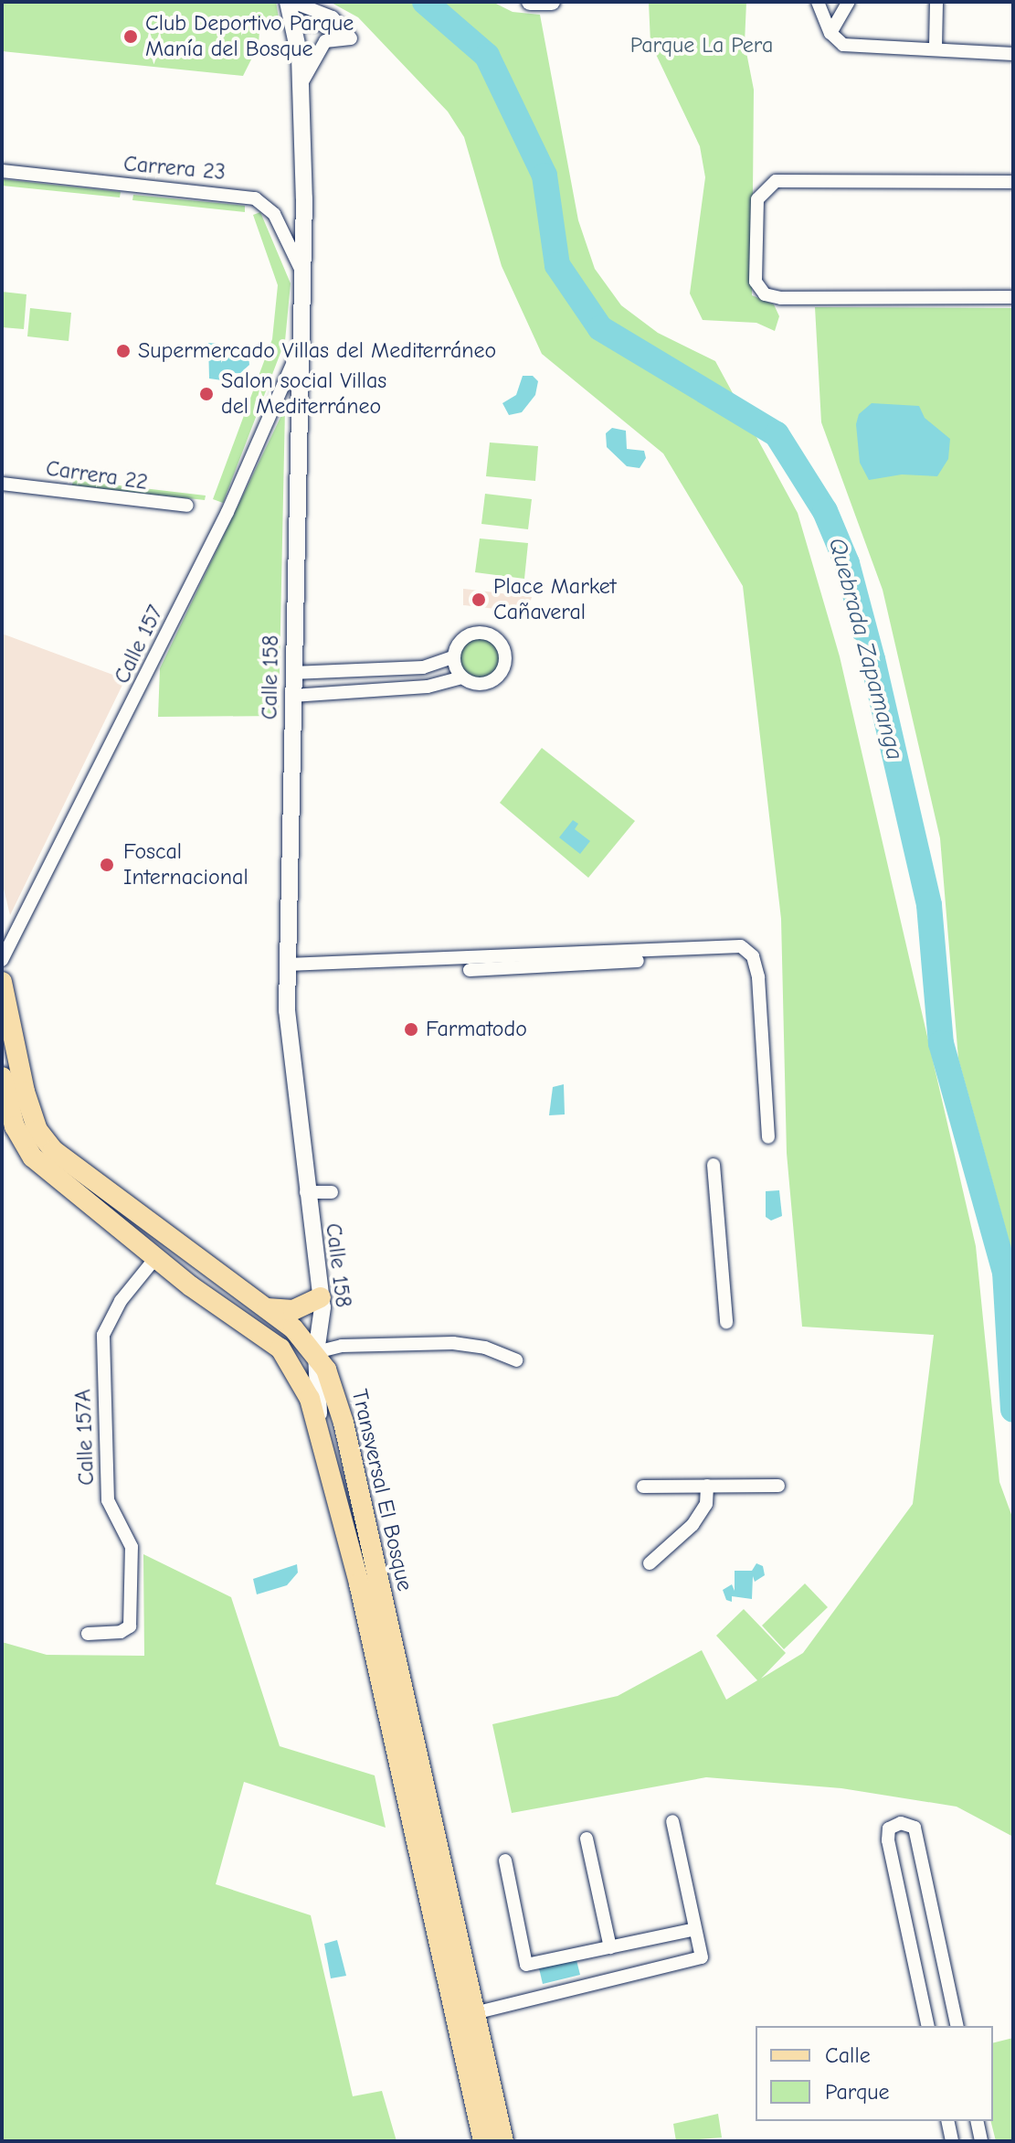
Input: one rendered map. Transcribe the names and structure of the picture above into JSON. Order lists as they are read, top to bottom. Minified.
{"streets":{"main road":["Transversal El Bosque"],"street":["Carrera 23","Carrera 22","Calle 157","Calle 158","Calle 157A"]},"crossings":[["Carrera 23","Calle 158"],["Calle 157","Calle 158"],["Calle 158","Transversal El Bosque"],["Calle 157A","Transversal El Bosque"]],"water":["Quebrada Zapamanga"],"parks":["Parque La Pera"],"places":["Club Deportivo Parque Manía del Bosque","Supermercado Villas del Mediterráneo","Salon social Villas del Mediterráneo","Place Market Cañaveral","Foscal Internacional","Farmatodo"],"legend":["Calle","Parque"]}
